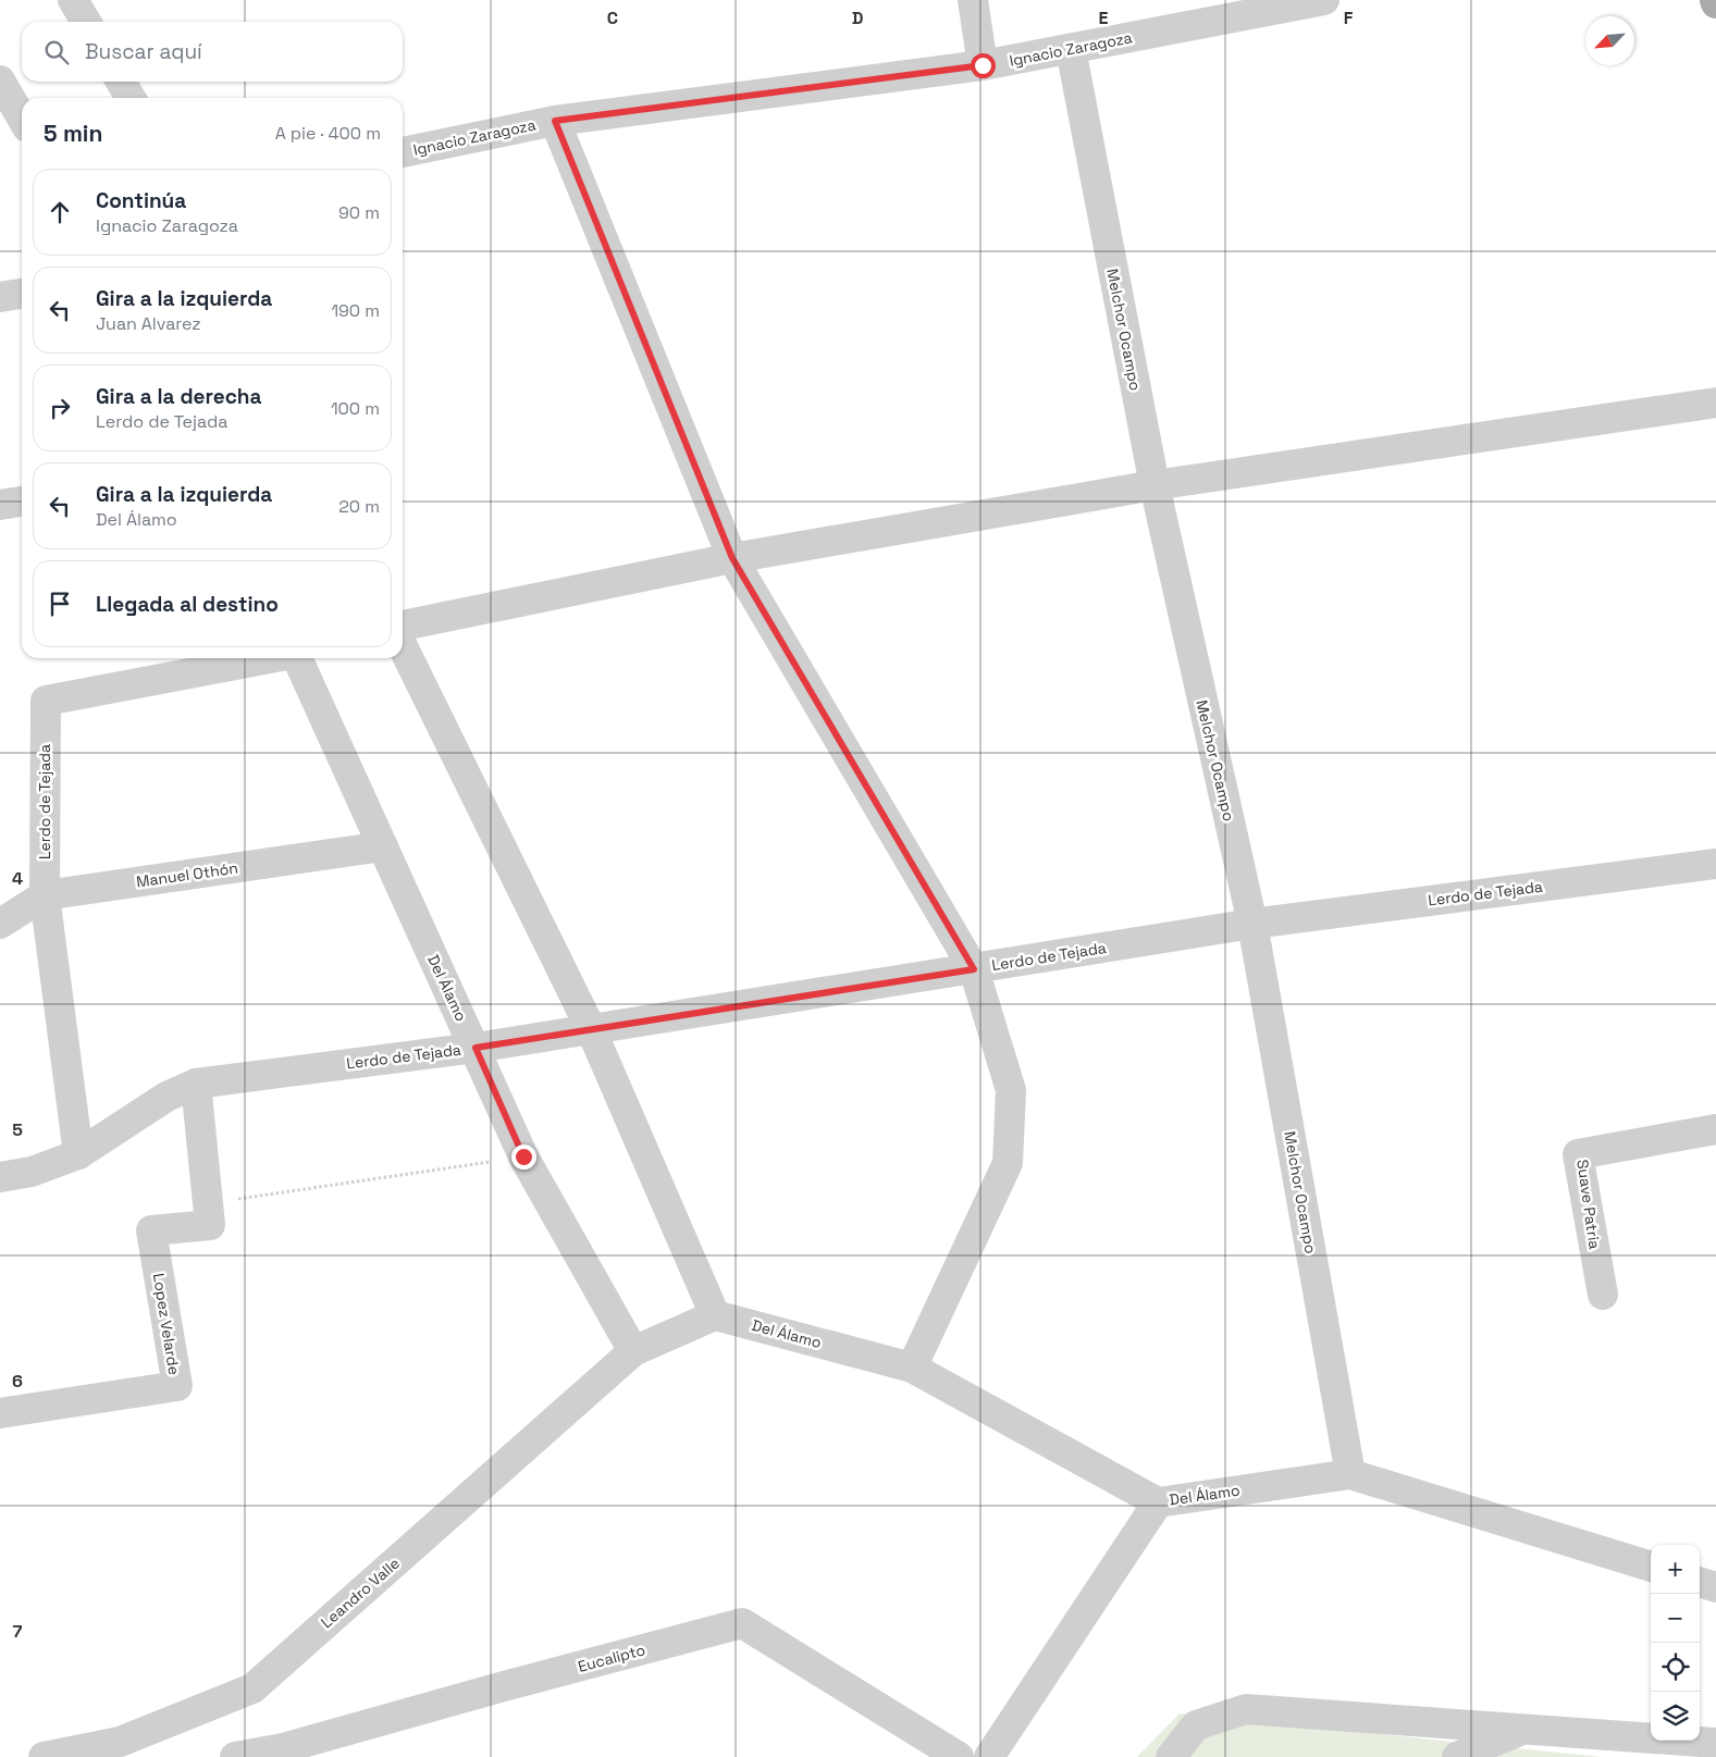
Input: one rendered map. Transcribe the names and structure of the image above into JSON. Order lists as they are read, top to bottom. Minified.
{"streets":{"street":["Ignacio Zaragoza","Melchor Ocampo","Lerdo de Tejada","Manuel Othón","Del Álamo","Suave Patria","Lopez Velarde","Leandro Valle","Eucalipto"]},"crossings":[["Ignacio Zaragoza","Melchor Ocampo"],["Melchor Ocampo","Lerdo de Tejada"],["Melchor Ocampo","Del Álamo"],["Lerdo de Tejada","Manuel Othón"],["Lerdo de Tejada","Del Álamo"],["Lerdo de Tejada","Lopez Velarde"],["Manuel Othón","Del Álamo"],["Del Álamo","Leandro Valle"]],"north":"bottom left","page":{"search":"Buscar aquí","heading":["5 min","A pie · 400 m"],"list":[["Continúa","Ignacio Zaragoza","90 m"],["Gira a la izquierda","Juan Alvarez","190 m"],["Gira a la derecha","Lerdo de Tejada","100 m"],["Gira a la izquierda","Del Álamo","20 m"],"Llegada al destino"],"map_buttons":["+","−"]},"grid":{"columns":["C","D","E","F"],"rows":["4","5","6","7"]}}
